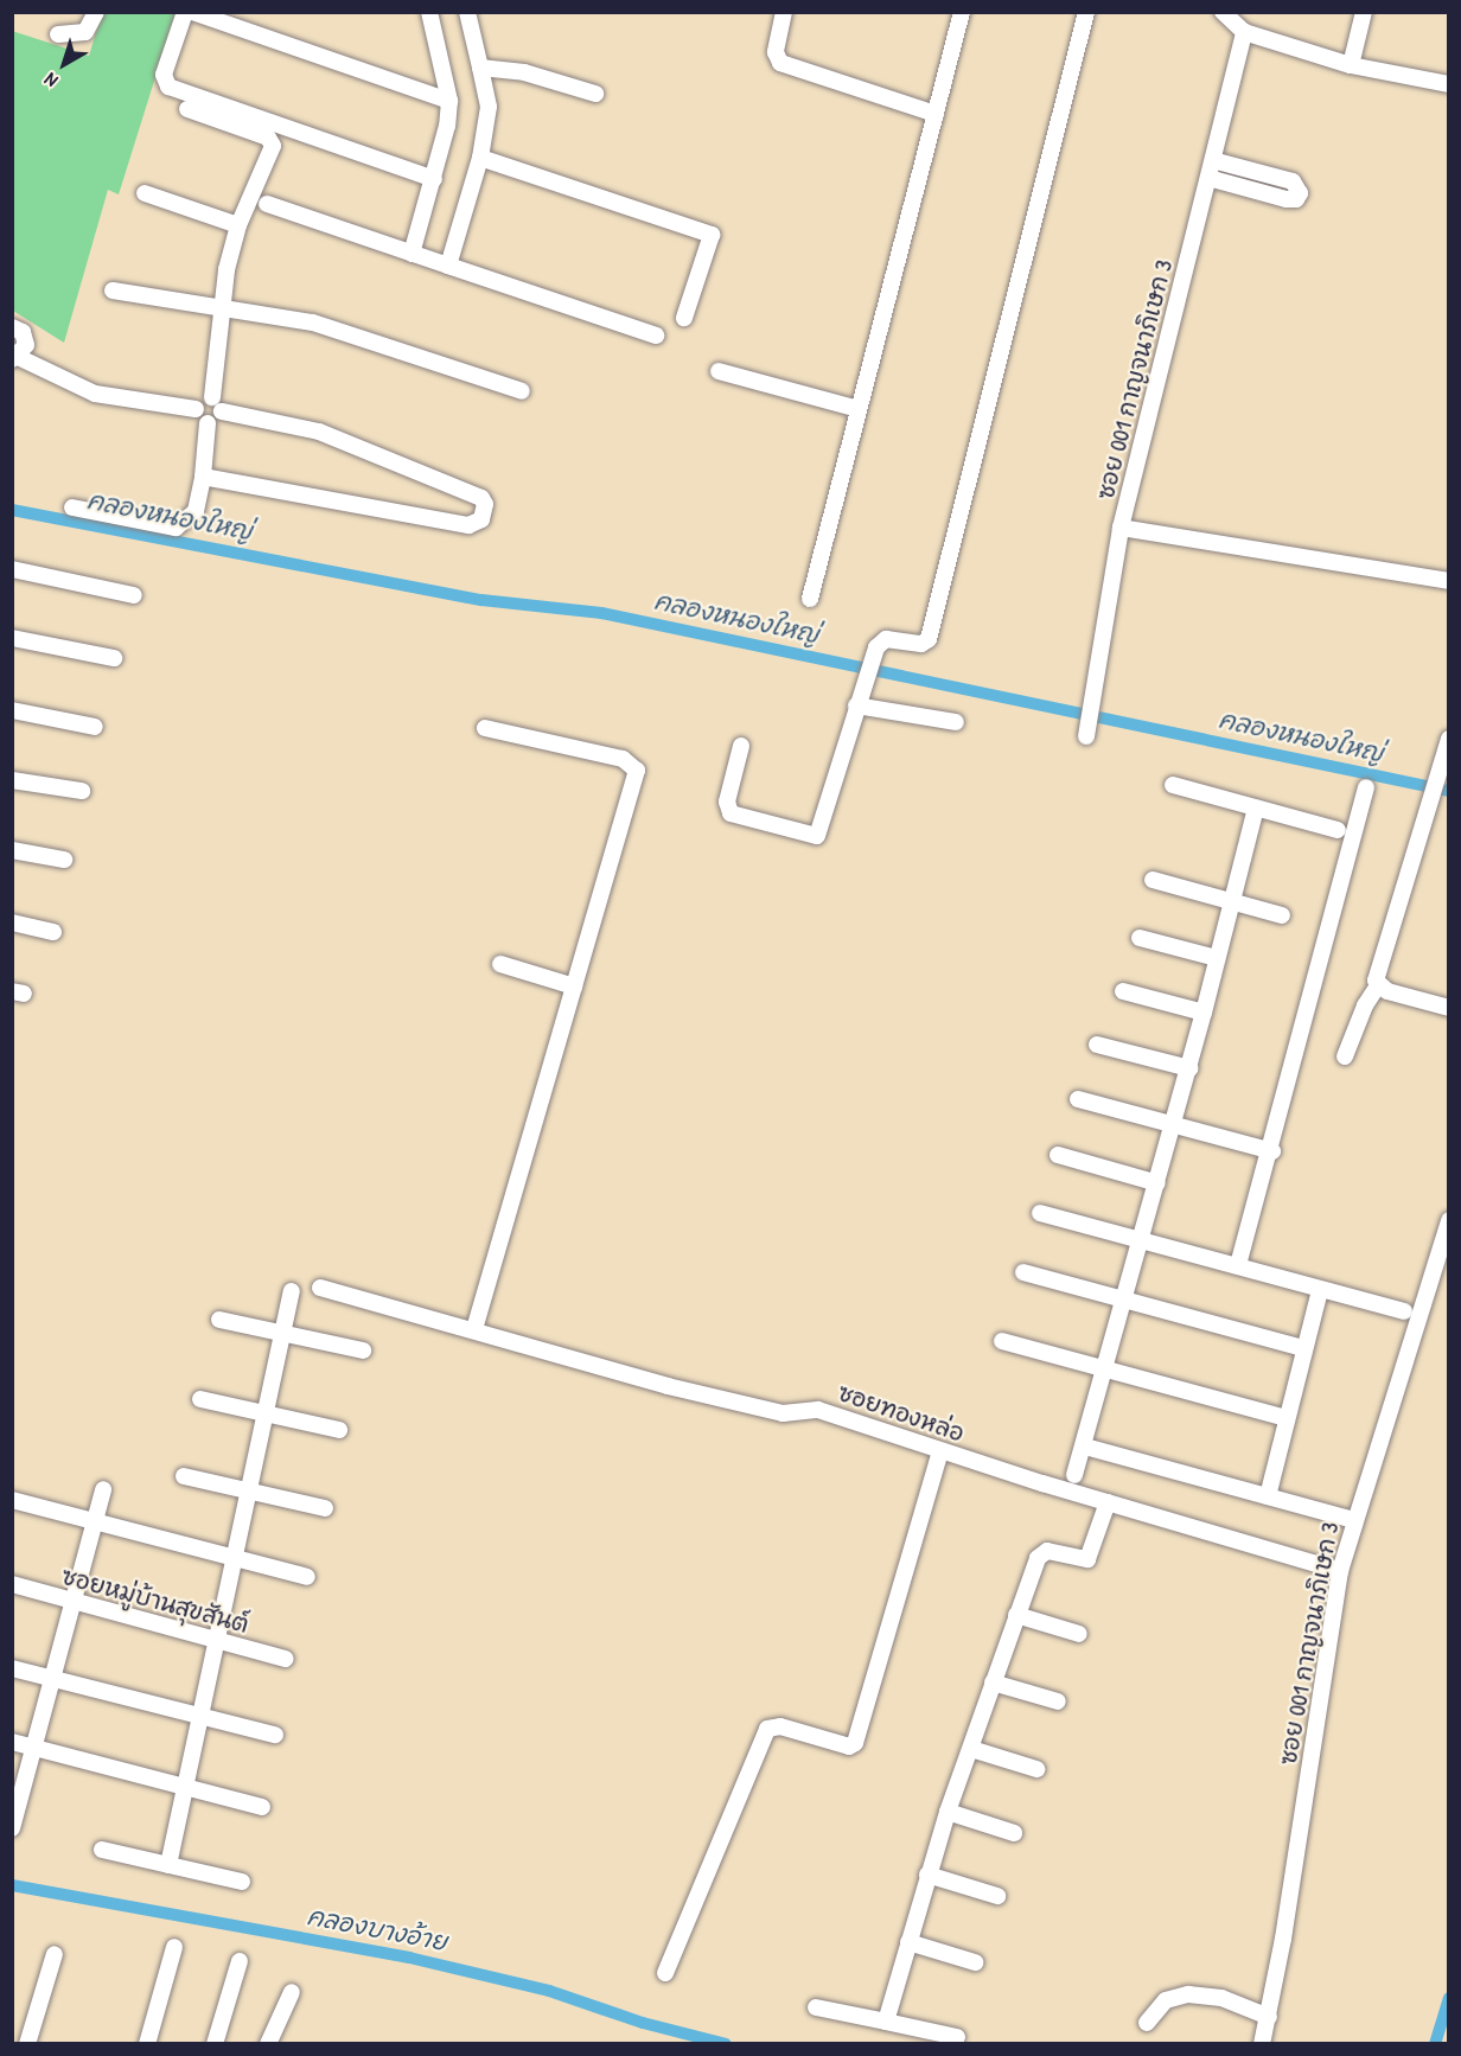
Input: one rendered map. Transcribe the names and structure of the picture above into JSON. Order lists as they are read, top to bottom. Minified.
{"streets":{"street":["ซอย 001 กาญจนาภิเษก 3","ซอยทองหล่อ","ซอยหมู่บ้านสุขสันต์"]},"crossings":[["ซอย 001 กาญจนาภิเษก 3","ซอยทองหล่อ"]],"water":["คลองหนองใหญ่","คลองบางอ้าย"],"north":"bottom left"}
